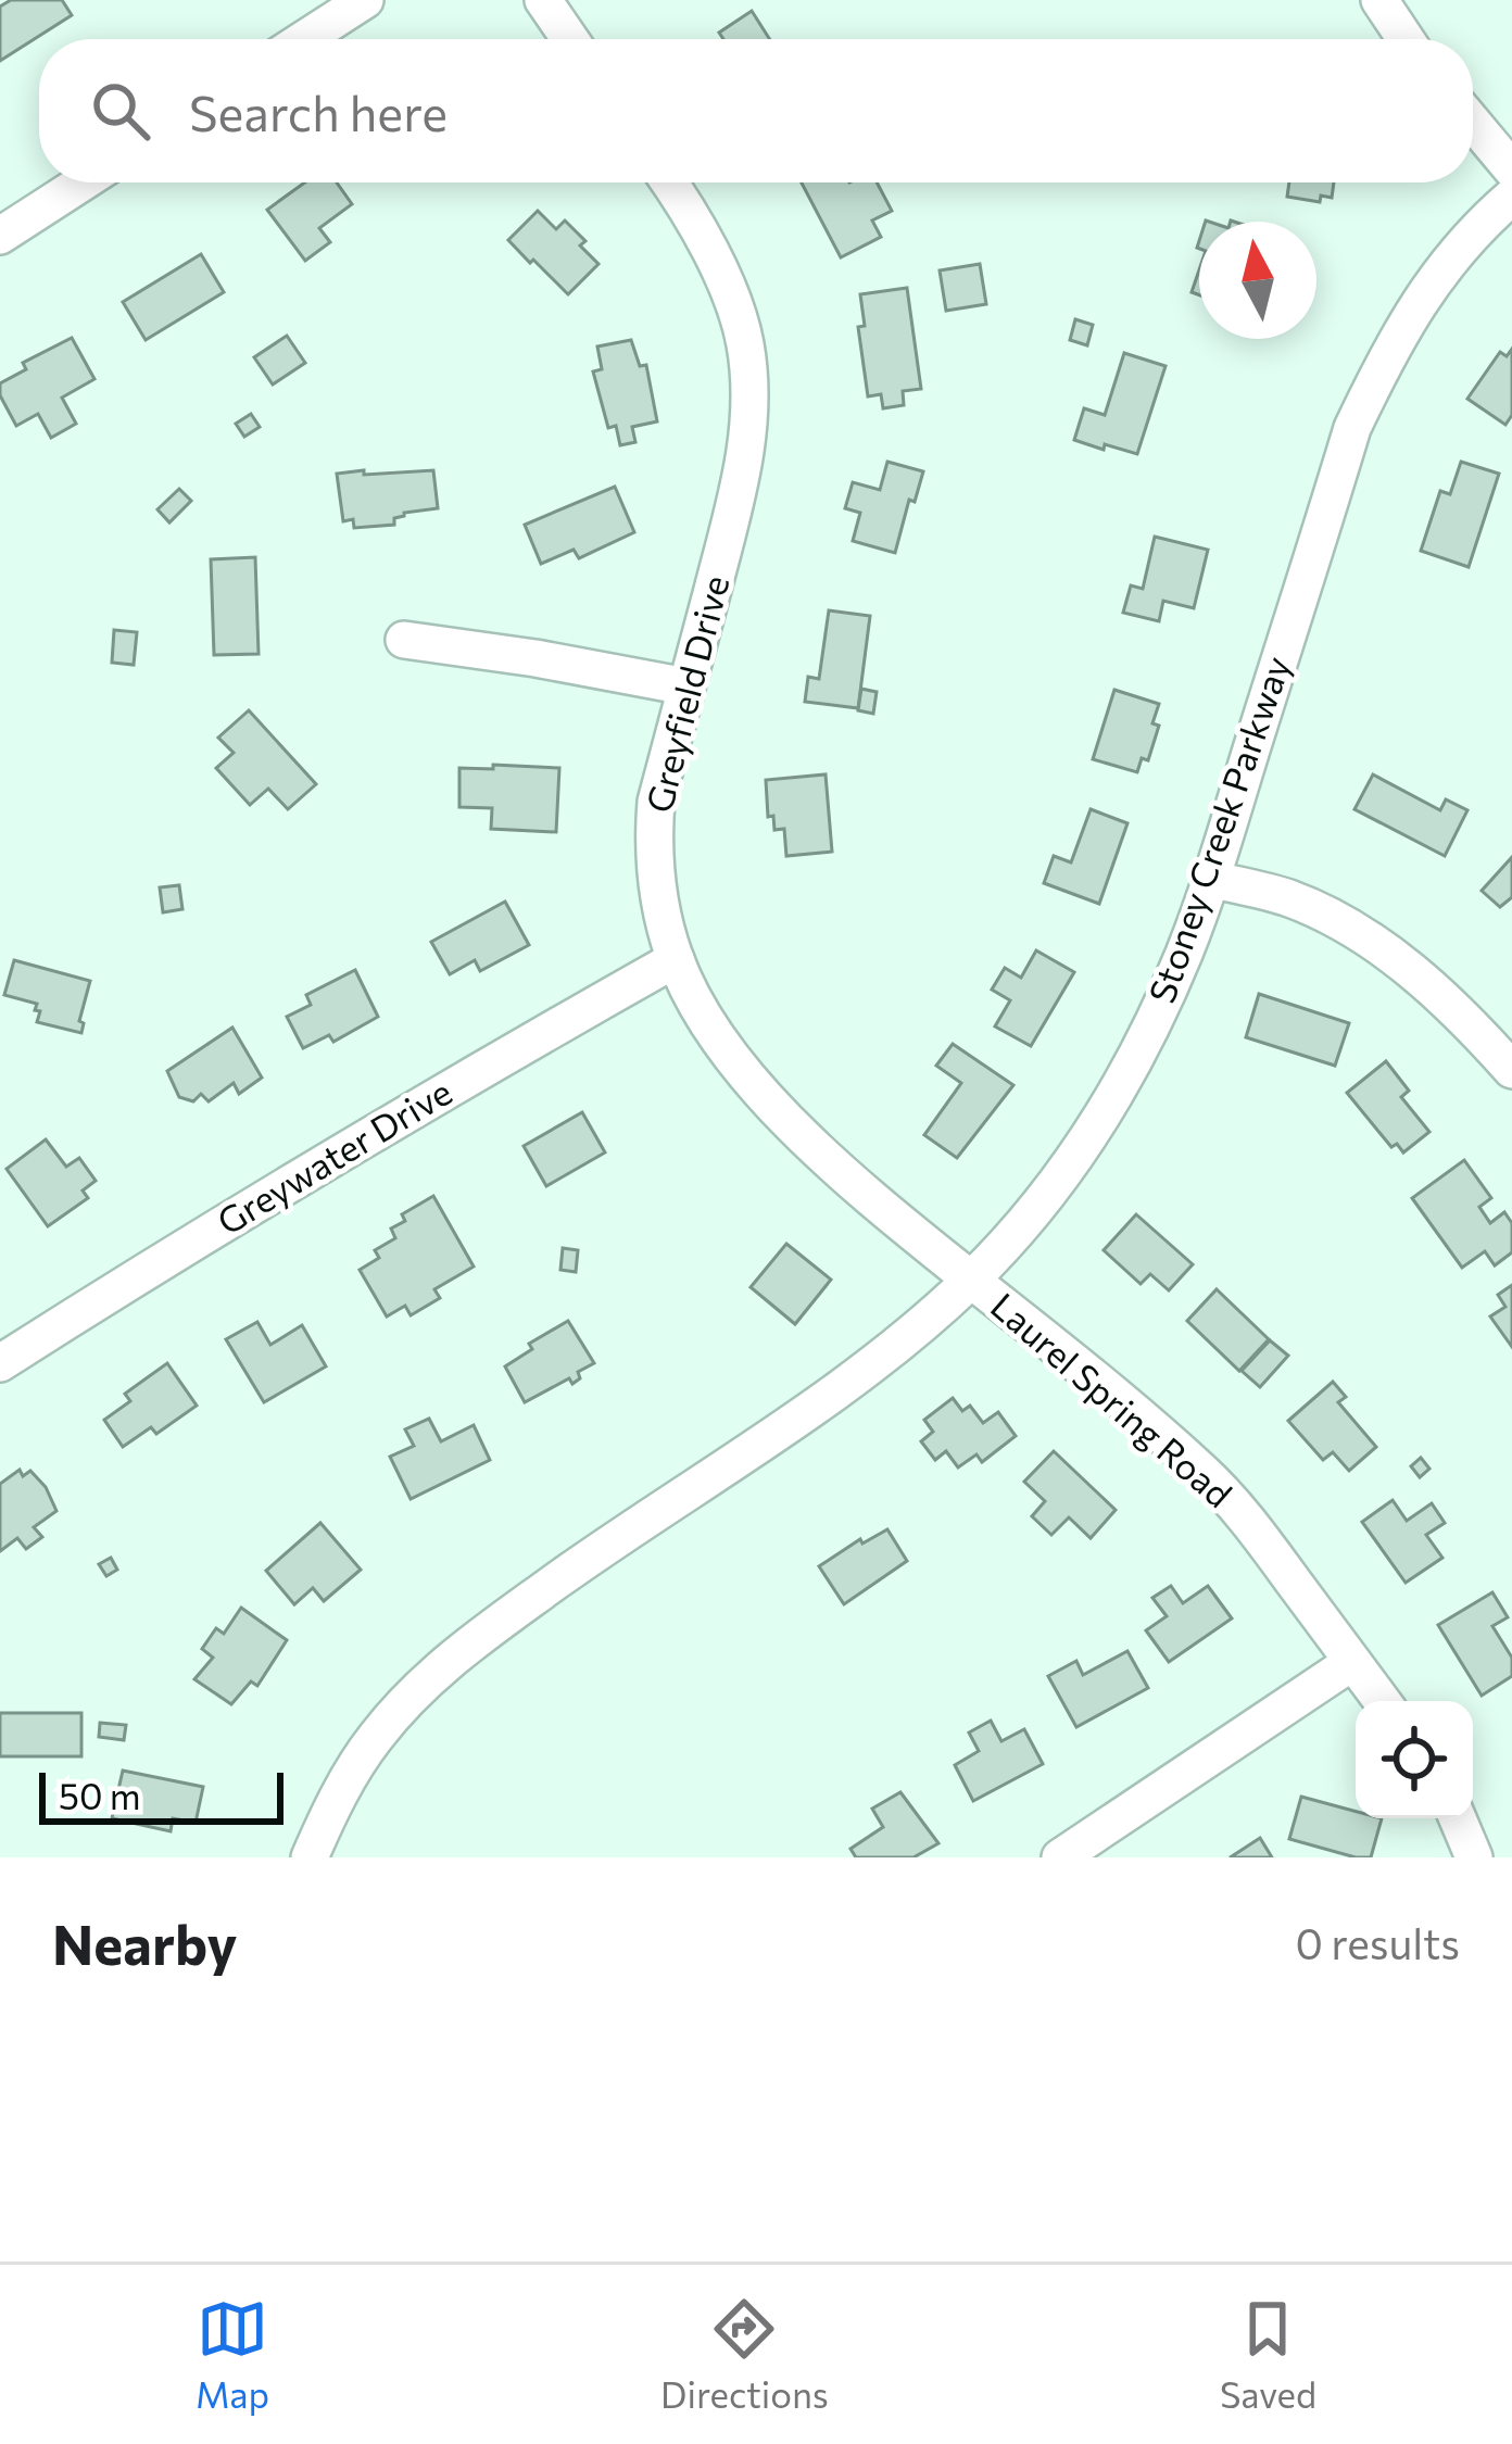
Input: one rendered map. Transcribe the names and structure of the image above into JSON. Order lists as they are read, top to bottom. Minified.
{"streets":{"street":["Greyfield Drive","Stoney Creek Parkway","Greywater Drive","Laurel Spring Road"]},"crossings":[["Greyfield Drive","Stoney Creek Parkway"],["Greyfield Drive","Greywater Drive"],["Greyfield Drive","Laurel Spring Road"],["Stoney Creek Parkway","Laurel Spring Road"]],"scale_bar":"50 m","north":"top","page":{"search":"Search here","scale":"50 m","heading":["Nearby","0 results"],"nav":["Map","Directions","Saved"]}}
